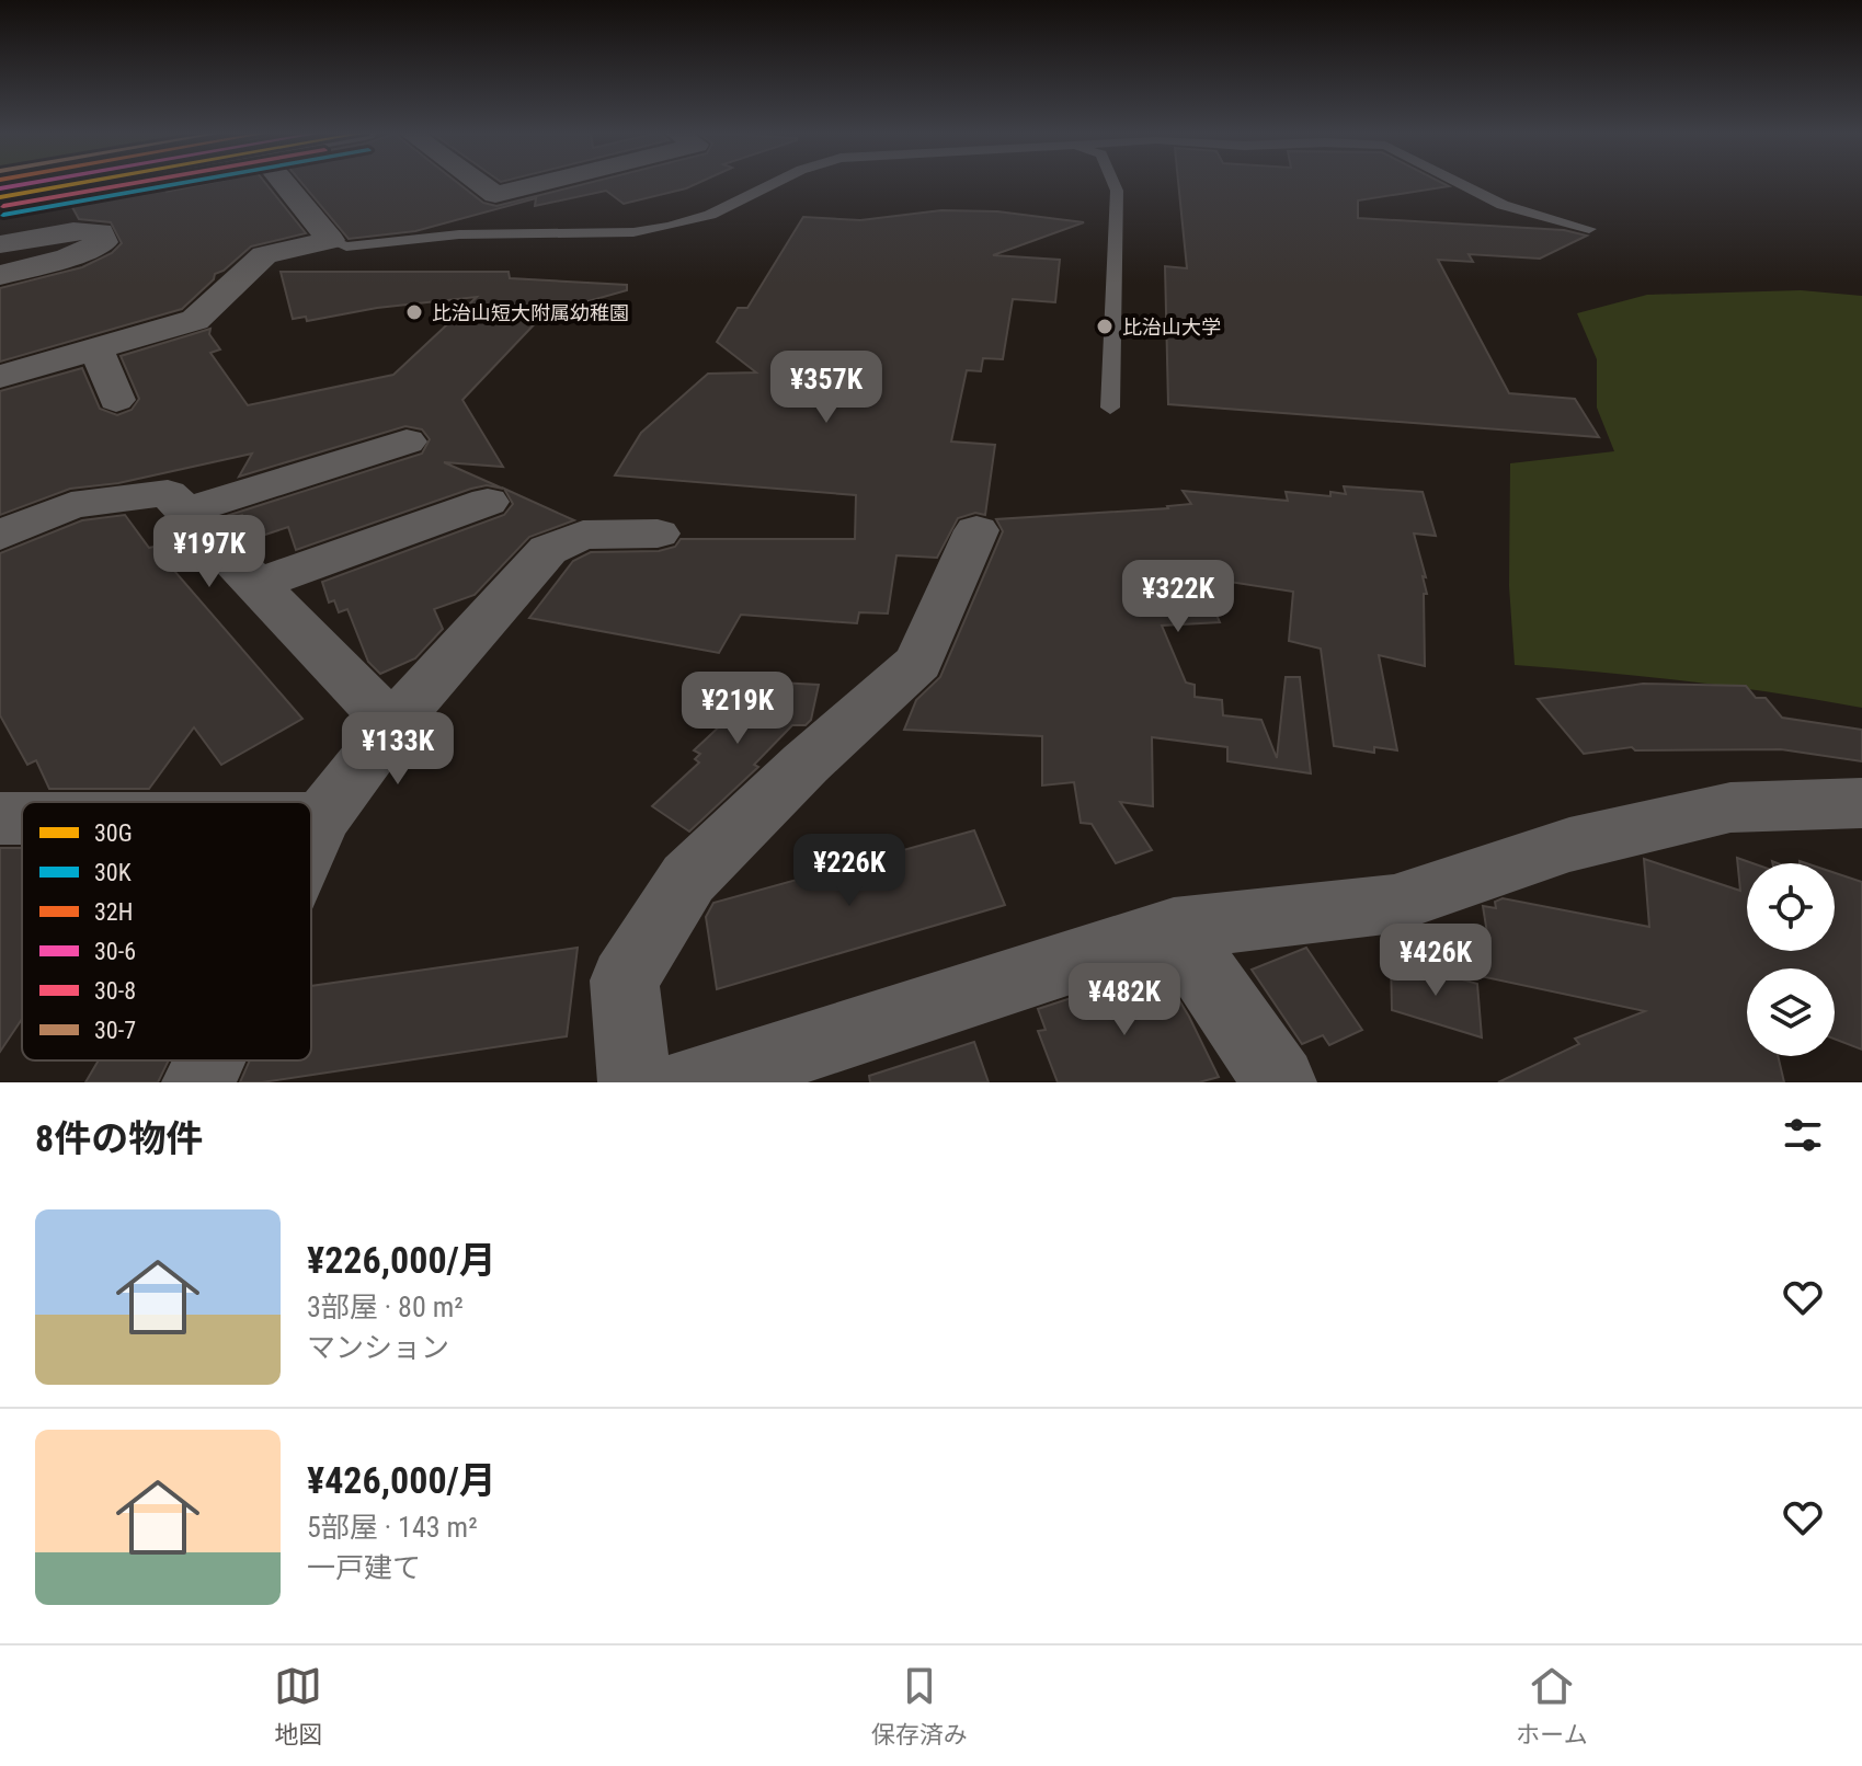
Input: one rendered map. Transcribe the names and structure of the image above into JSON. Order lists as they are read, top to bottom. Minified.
{"places":["比治山短大附属幼稚園","比治山大学"],"lines":["transit line 30G","transit line 30K","transit line 30-6","transit line 30-8"],"legend":["30G","30K","32H","30-6","30-8","30-7"],"page":{"price":["¥357K","¥197K","¥322K","¥219K","¥133K","¥226K","¥426K","¥482K"],"heading":"8件の物件","list":[{"name":"¥226,000/月","note":"3部屋 · 80 m² · マンション"},{"name":"¥426,000/月","note":"5部屋 · 143 m² · 一戸建て"}],"tabs":["地図","保存済み","ホーム"]}}
